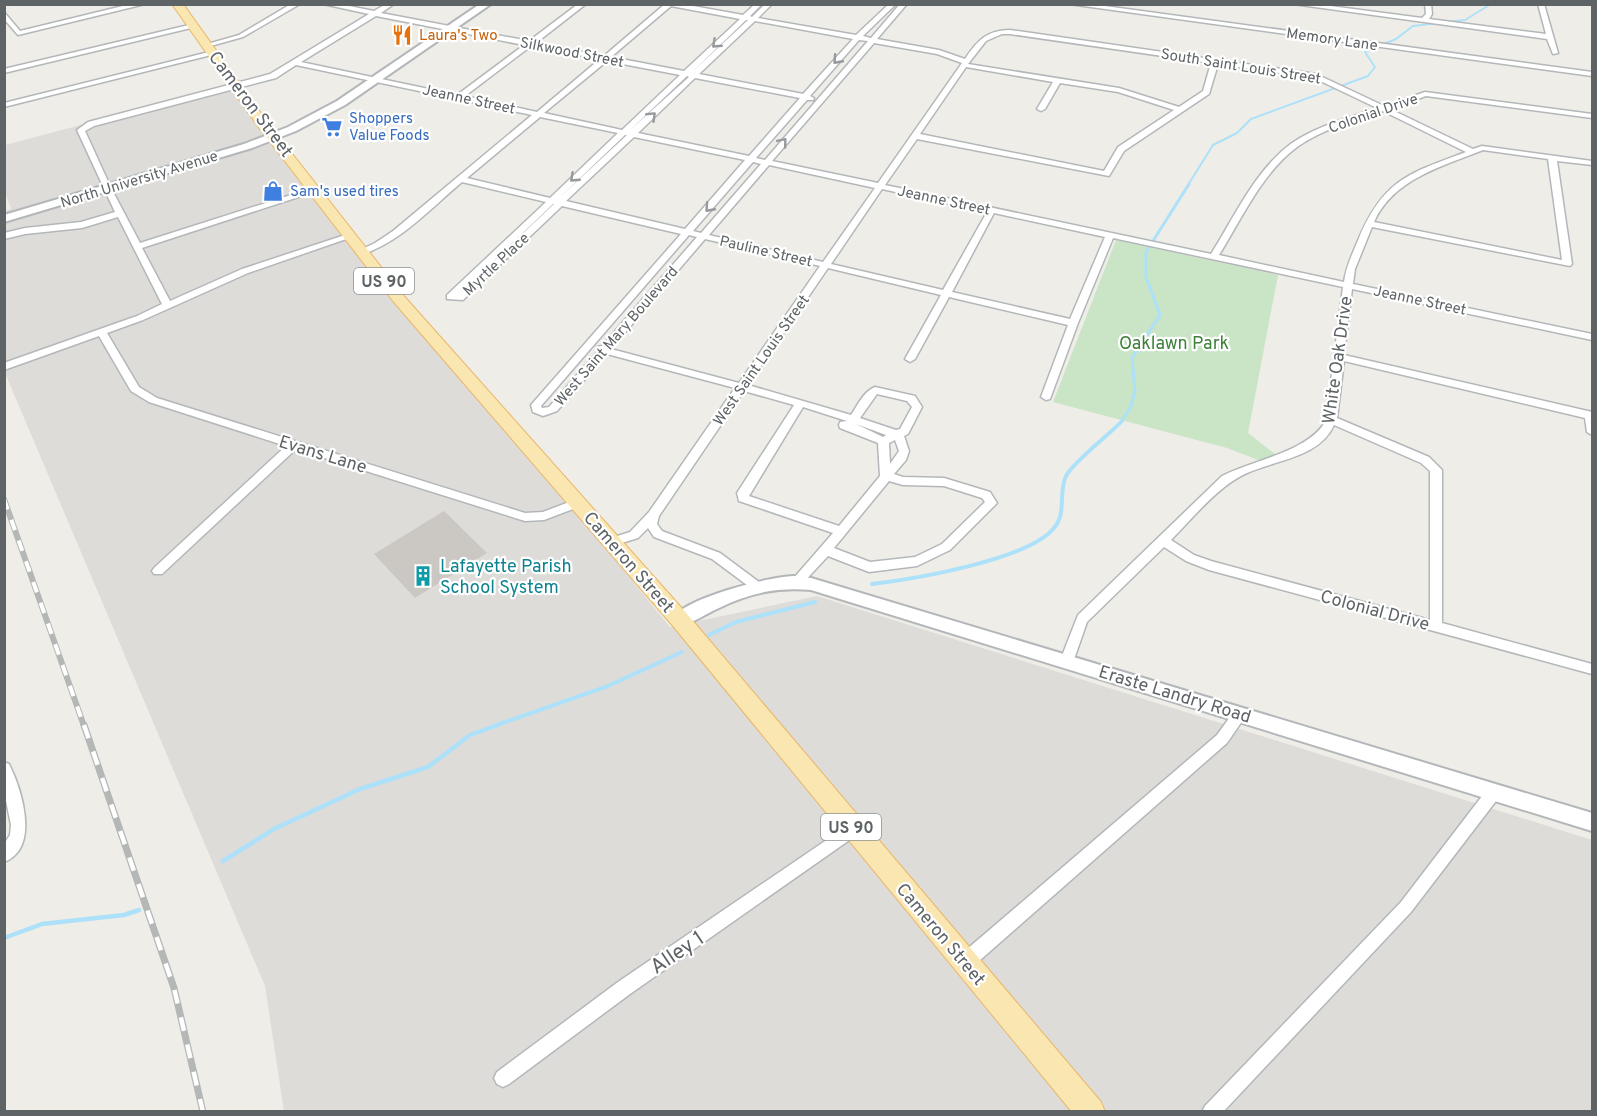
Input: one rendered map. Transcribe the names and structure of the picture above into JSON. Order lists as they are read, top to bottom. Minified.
{"streets":{"main road":["Cameron Street","North University Avenue","US 90","Eraste Landry Road"],"street":["Memory Lane","Silkwood Street","South Saint Louis Street","Jeanne Street","Colonial Drive","Pauline Street","Myrtle Place","West Saint Mary Boulevard","West Saint Louis Street","White Oak Drive","Evans Lane","Alley 1"]},"crossings":[["Silkwood Street","North University Avenue"],["Silkwood Street","Myrtle Place"],["Silkwood Street","West Saint Mary Boulevard"],["South Saint Louis Street","Colonial Drive"],["South Saint Louis Street","West Saint Louis Street"],["South Saint Louis Street","White Oak Drive"],["Jeanne Street","Colonial Drive"],["Jeanne Street","North University Avenue"],["Jeanne Street","Myrtle Place"],["Jeanne Street","West Saint Mary Boulevard"],["Jeanne Street","West Saint Louis Street"],["Jeanne Street","White Oak Drive"],["Cameron Street","North University Avenue"],["Cameron Street","Evans Lane"],["Cameron Street","Eraste Landry Road"],["Cameron Street","Alley 1"],["Colonial Drive","White Oak Drive"],["Pauline Street","Myrtle Place"],["Pauline Street","West Saint Mary Boulevard"],["Pauline Street","West Saint Louis Street"],["White Oak Drive","Eraste Landry Road"]],"parks":["Oaklawn Park"],"places":{"restaurant":["Laura's Two"],"supermarket":["Shoppers Value Foods"],"shop":["Sam's used tires"],"building":["Lafayette Parish School System"]}}
